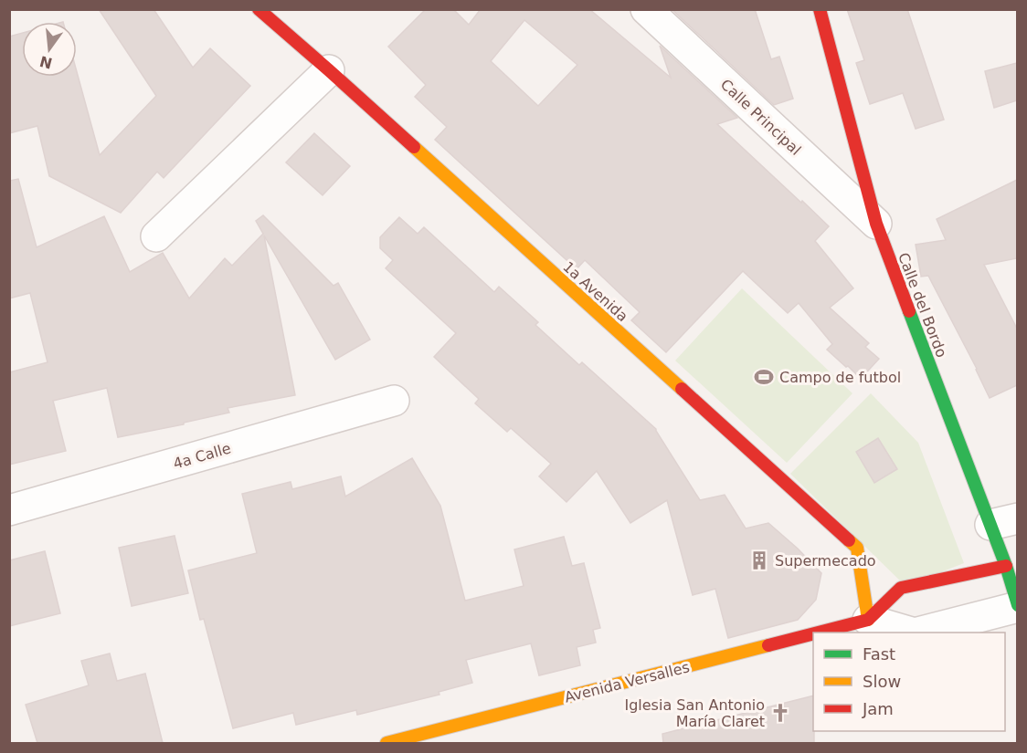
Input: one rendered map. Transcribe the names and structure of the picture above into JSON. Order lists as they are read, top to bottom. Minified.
{"streets":{"street":["Calle Principal","1a Avenida","Calle del Bordo","4a Calle","Avenida Versalles"]},"crossings":[["Calle Principal","Calle del Bordo"],["1a Avenida","Avenida Versalles"],["Calle del Bordo","Avenida Versalles"]],"places":{"sports":["Campo de futbol"],"building":["Supermecado"],"church":["Iglesia San Antonio María Claret"]},"legend":["Fast","Slow","Jam"],"north":"bottom"}
